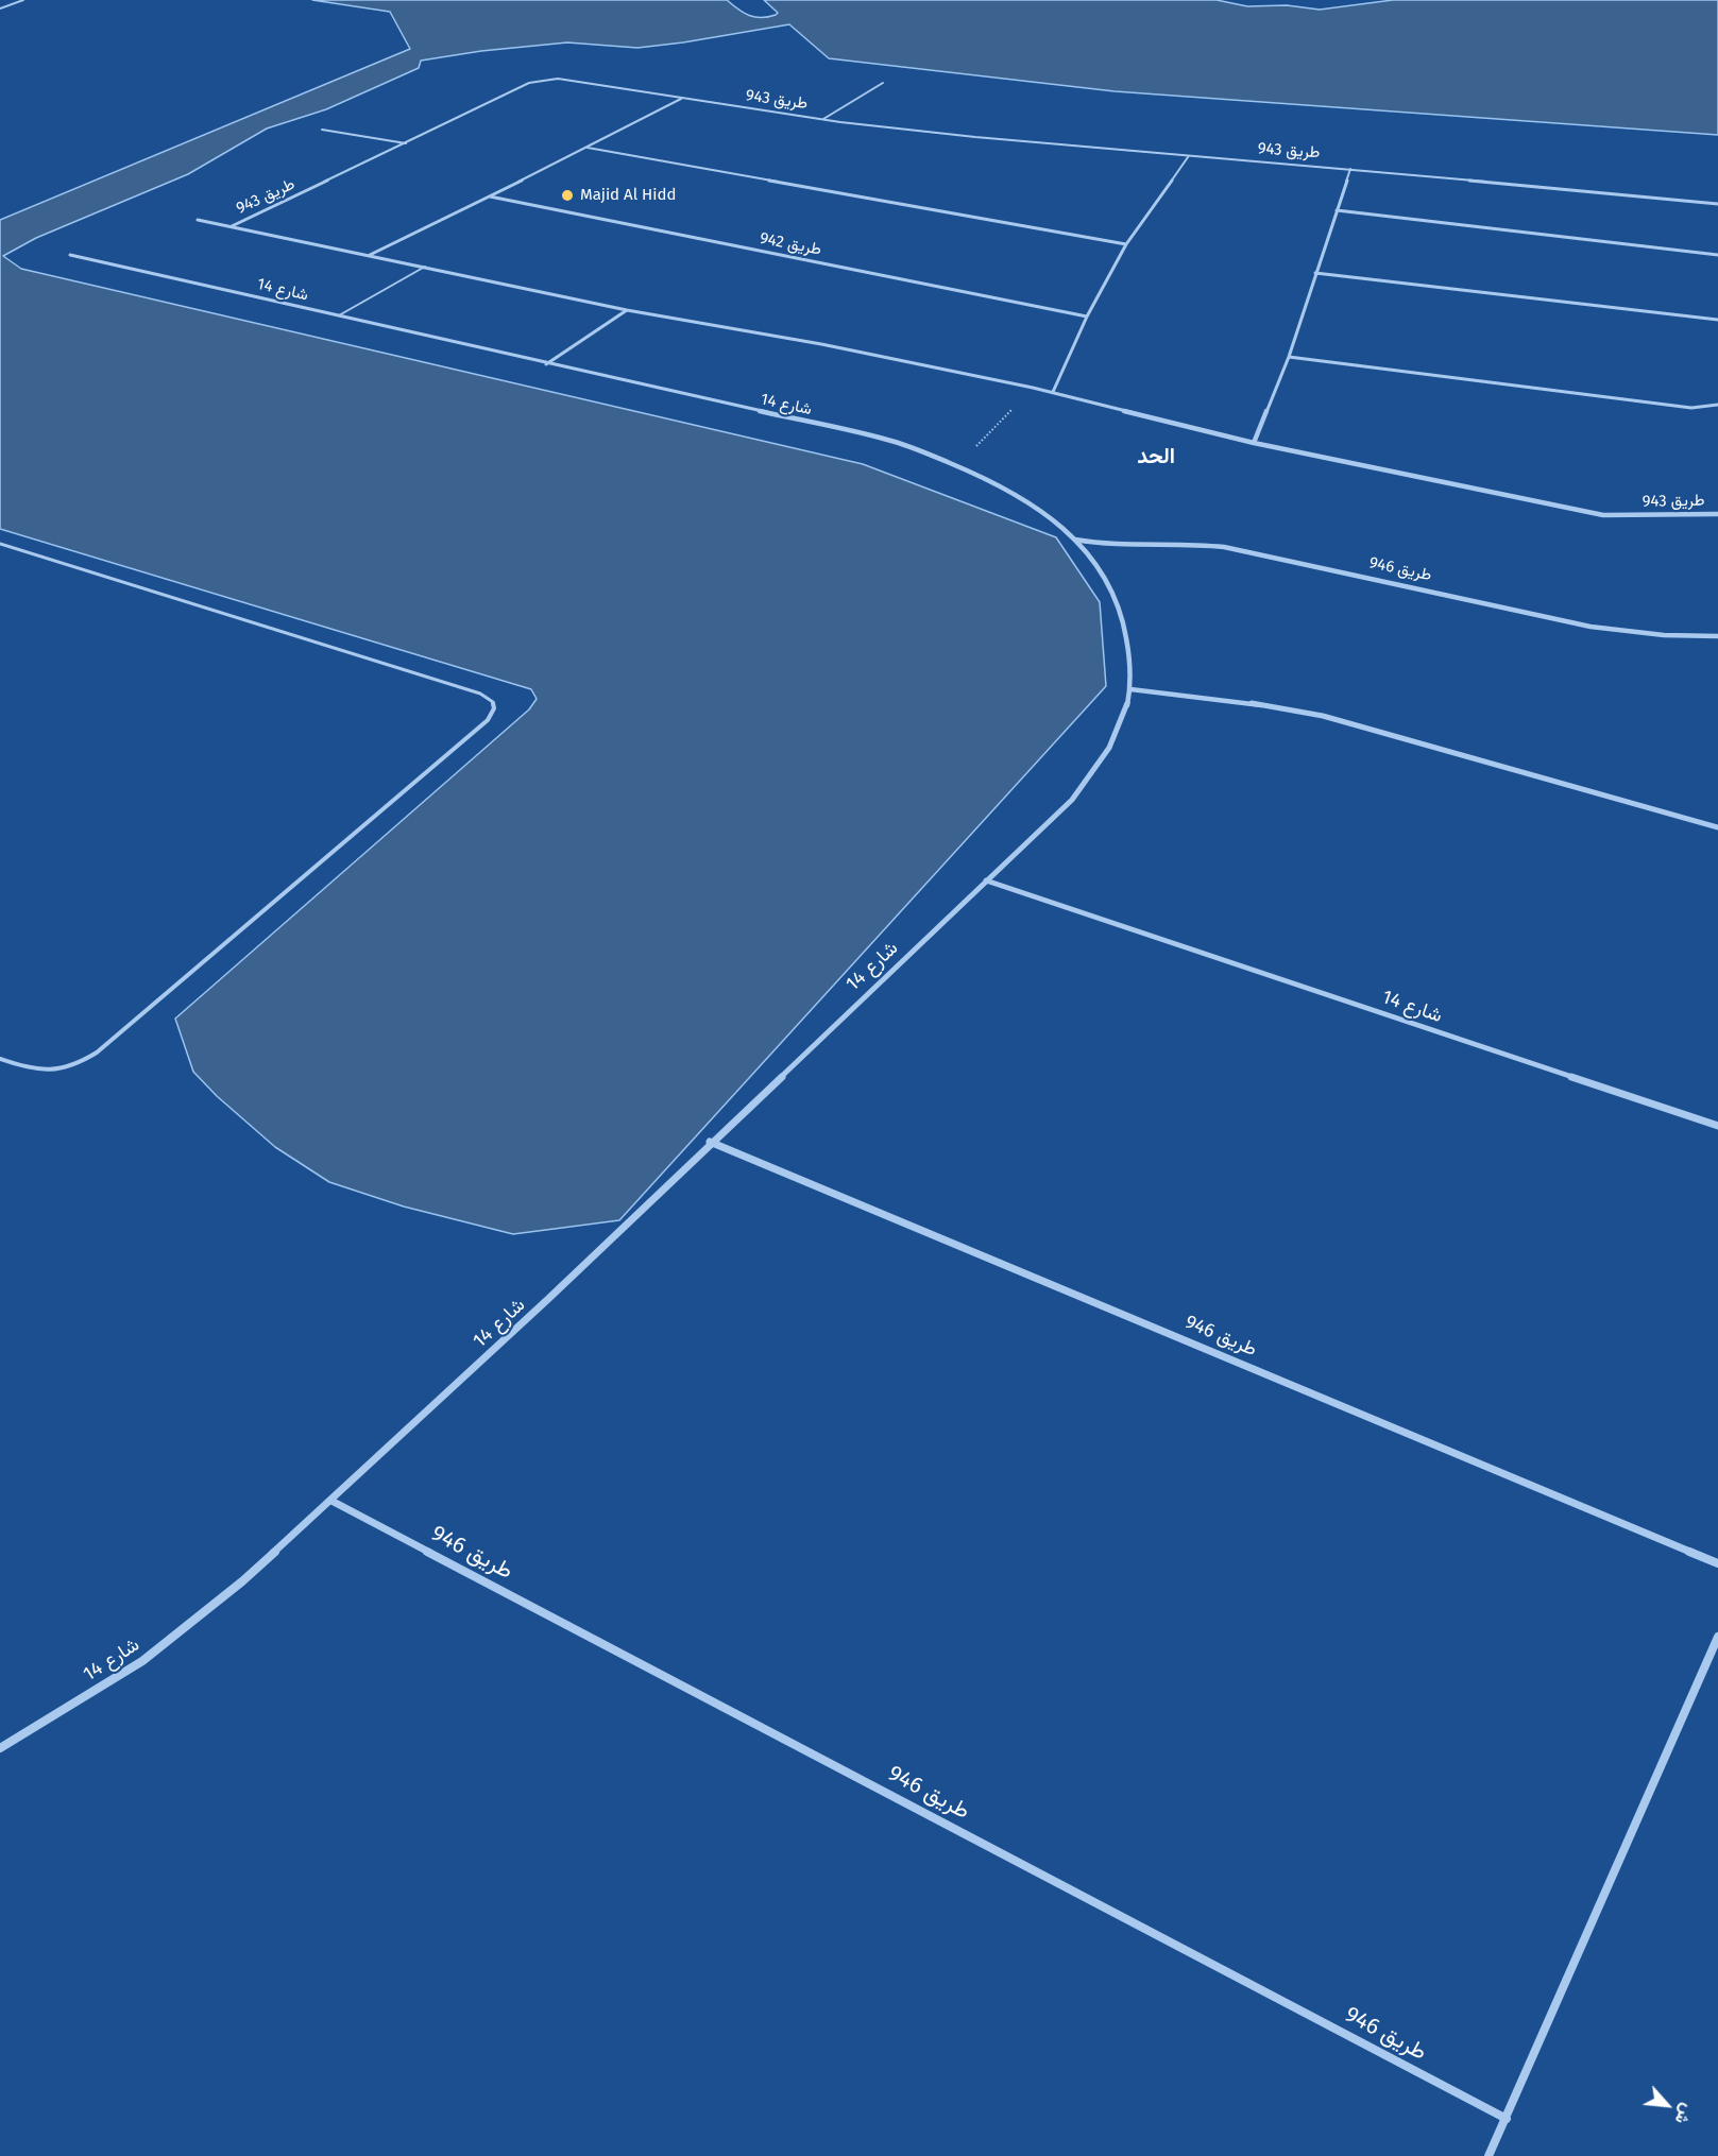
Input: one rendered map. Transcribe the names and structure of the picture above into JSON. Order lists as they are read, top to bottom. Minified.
{"streets":{"street":["طريق 943","طريق 942","شارع 14","طريق 946"]},"crossings":[["شارع 14","طريق 946"]],"districts":["الحد"],"places":["Majid Al Hidd"],"north":"bottom right"}
